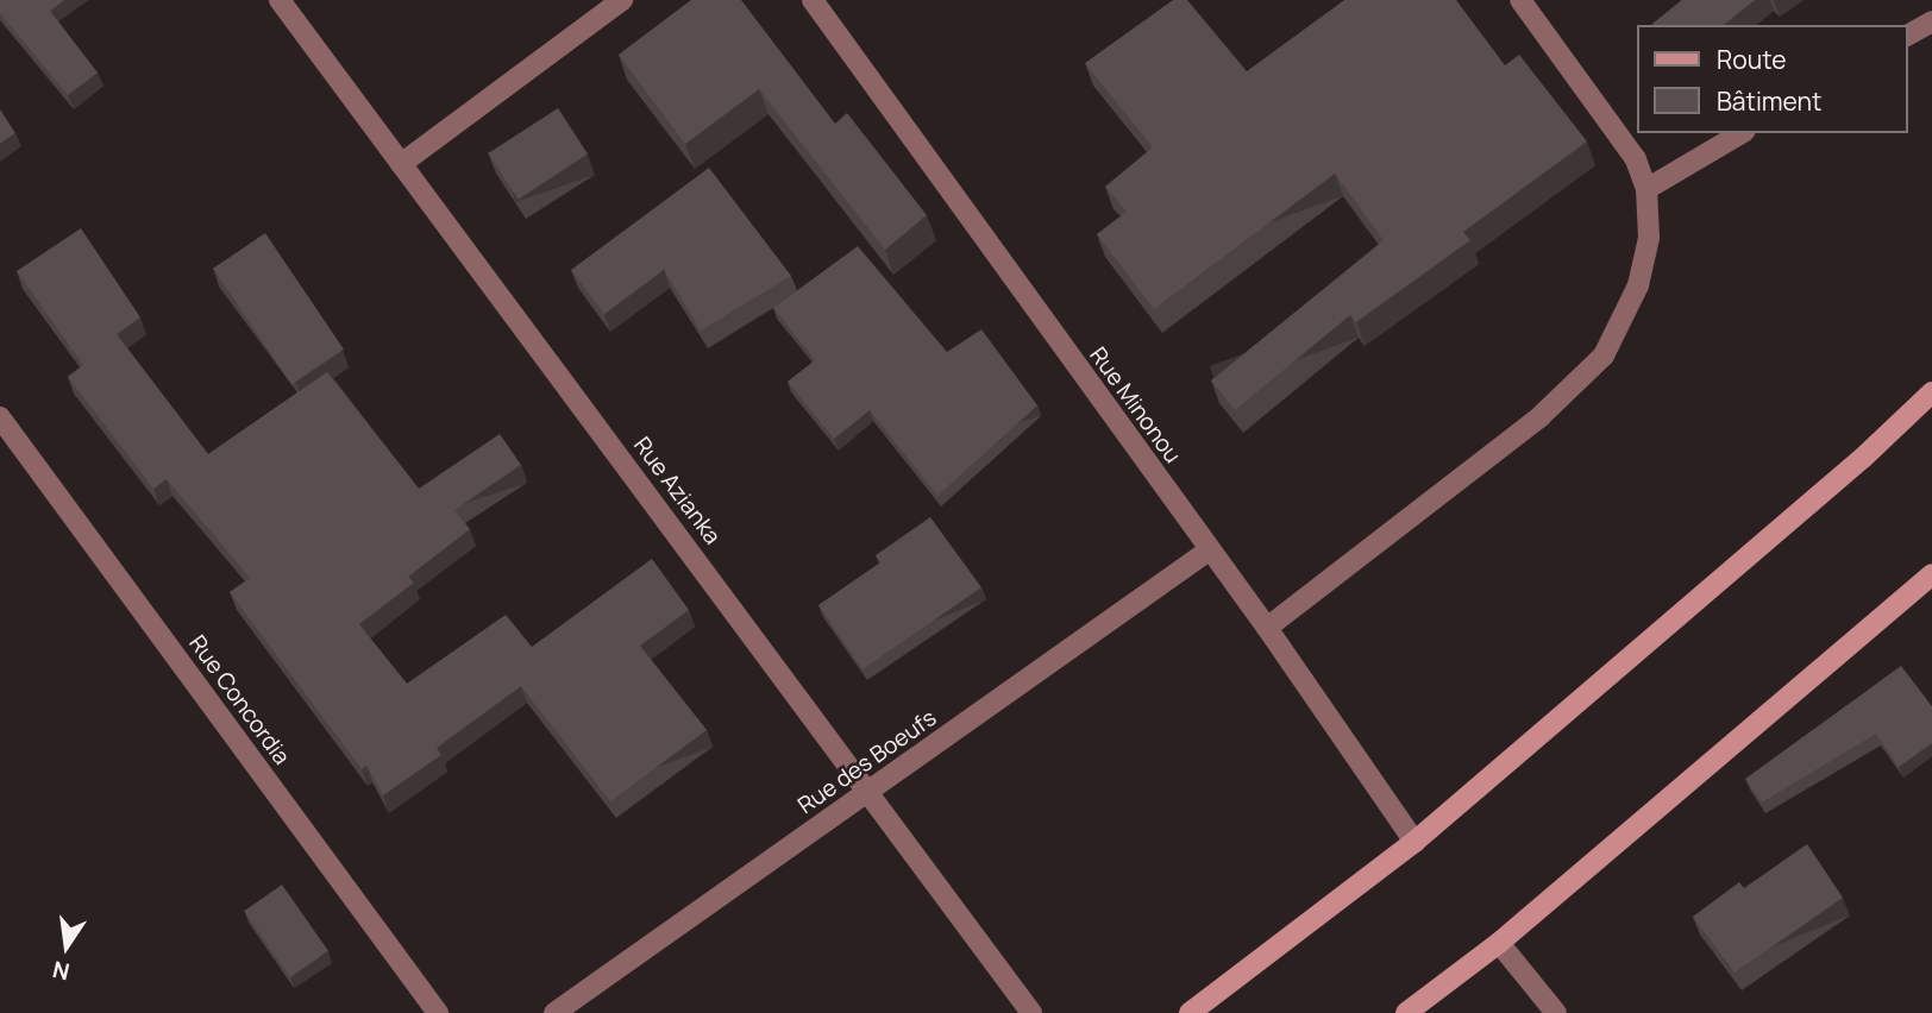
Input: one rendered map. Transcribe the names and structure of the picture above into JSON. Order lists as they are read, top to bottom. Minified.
{"streets":{"street":["Rue Minonou","Rue Azianka","Rue Concordia","Rue des Boeufs"]},"crossings":[["Rue Minonou","Rue des Boeufs"],["Rue Azianka","Rue des Boeufs"]],"legend":["Route","Bâtiment"],"north":"bottom"}
